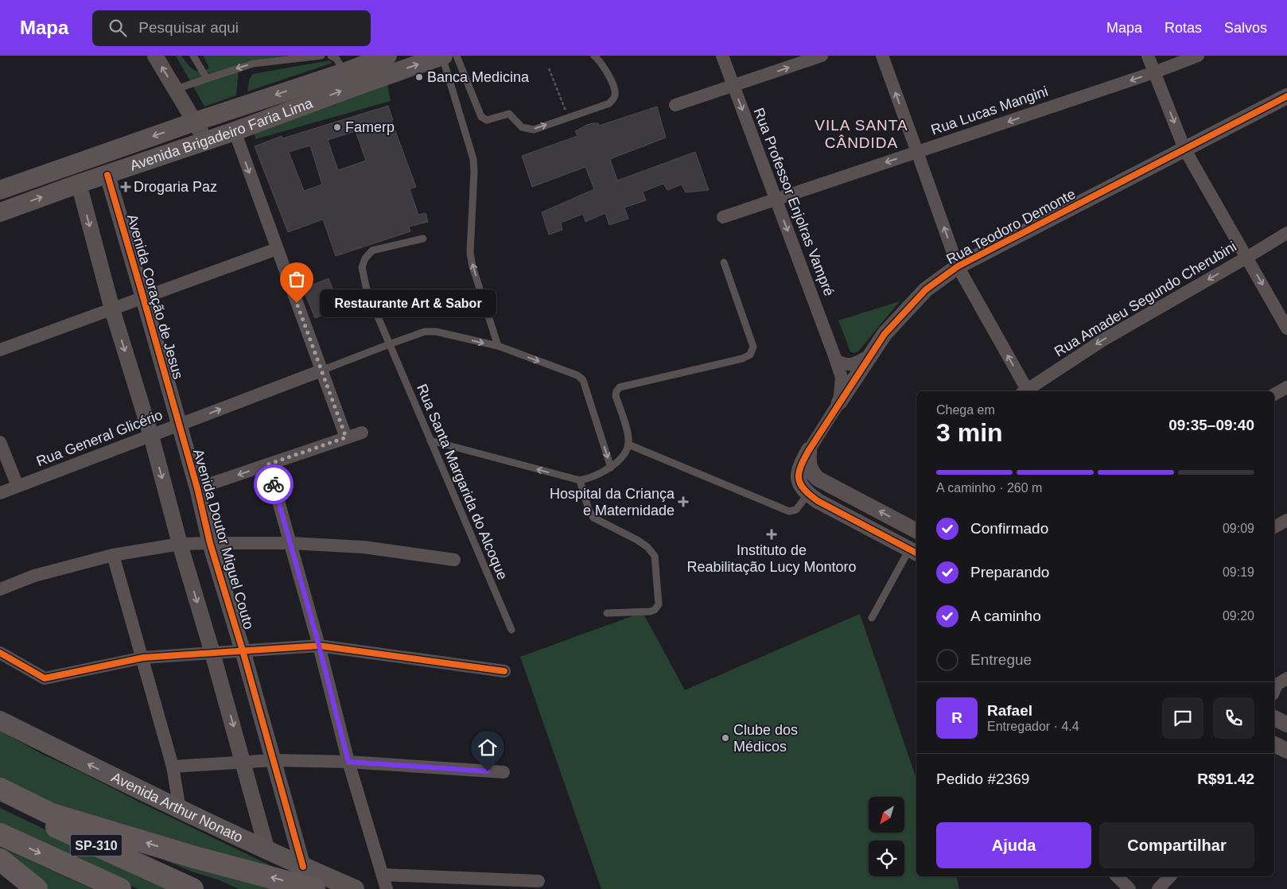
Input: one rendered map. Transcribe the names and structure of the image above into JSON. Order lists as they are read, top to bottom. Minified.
{"streets":{"highway":["SP-310"],"main road":["Avenida Brigadeiro Faria Lima","Avenida Arthur Nonato"],"street":["Rua Lucas Mangini","Rua Professor Enjolras Vampré","Rua Teodoro Demonte","Avenida Coração de Jesus","Rua Amadeu Segundo Cherubini","Rua General Glicério","Avenida Doutor Miguel Couto"],"lane":["Rua Santa Margarida do Alcoque"]},"crossings":[["Rua Lucas Mangini","Rua Professor Enjolras Vampré"],["Avenida Brigadeiro Faria Lima","Avenida Coração de Jesus"],["Rua Professor Enjolras Vampré","Rua Teodoro Demonte"],["Avenida Coração de Jesus","Rua General Glicério"],["Avenida Coração de Jesus","Avenida Doutor Miguel Couto"],["Rua General Glicério","Rua Santa Margarida do Alcoque"],["Rua General Glicério","Avenida Doutor Miguel Couto"],["Avenida Doutor Miguel Couto","Avenida Arthur Nonato"]],"one_way":["Rua Lucas Mangini","Rua Professor Enjolras Vampré","Rua Amadeu Segundo Cherubini","Rua General Glicério","Avenida Arthur Nonato"],"districts":["VILA SANTA CÂNDIDA"],"places":{"other":["Banca Medicina","Famerp","Restaurante Art & Sabor","Clube dos Médicos"],"health":["Drogaria Paz","Hospital da Criança e Maternidade","Instituto de Reabilitação Lucy Montoro"]},"north":"bottom left","page":{"header":"Mapa","search":"Pesquisar aqui","nav":["Mapa","Rotas","Salvos"],"bubble":"Restaurante Art & Sabor","heading":["3 min","Chega em","09:35–09:40"],"panel":["Rafael","Entregador · 4.4","Pedido #2369","R$91.42"],"bar":"A caminho · 260 m","list":[["Confirmado","09:09"],["Preparando","09:19"],["A caminho","09:20"],"Entregue"],"round":"R","buttons":["Ajuda","Compartilhar"]}}
